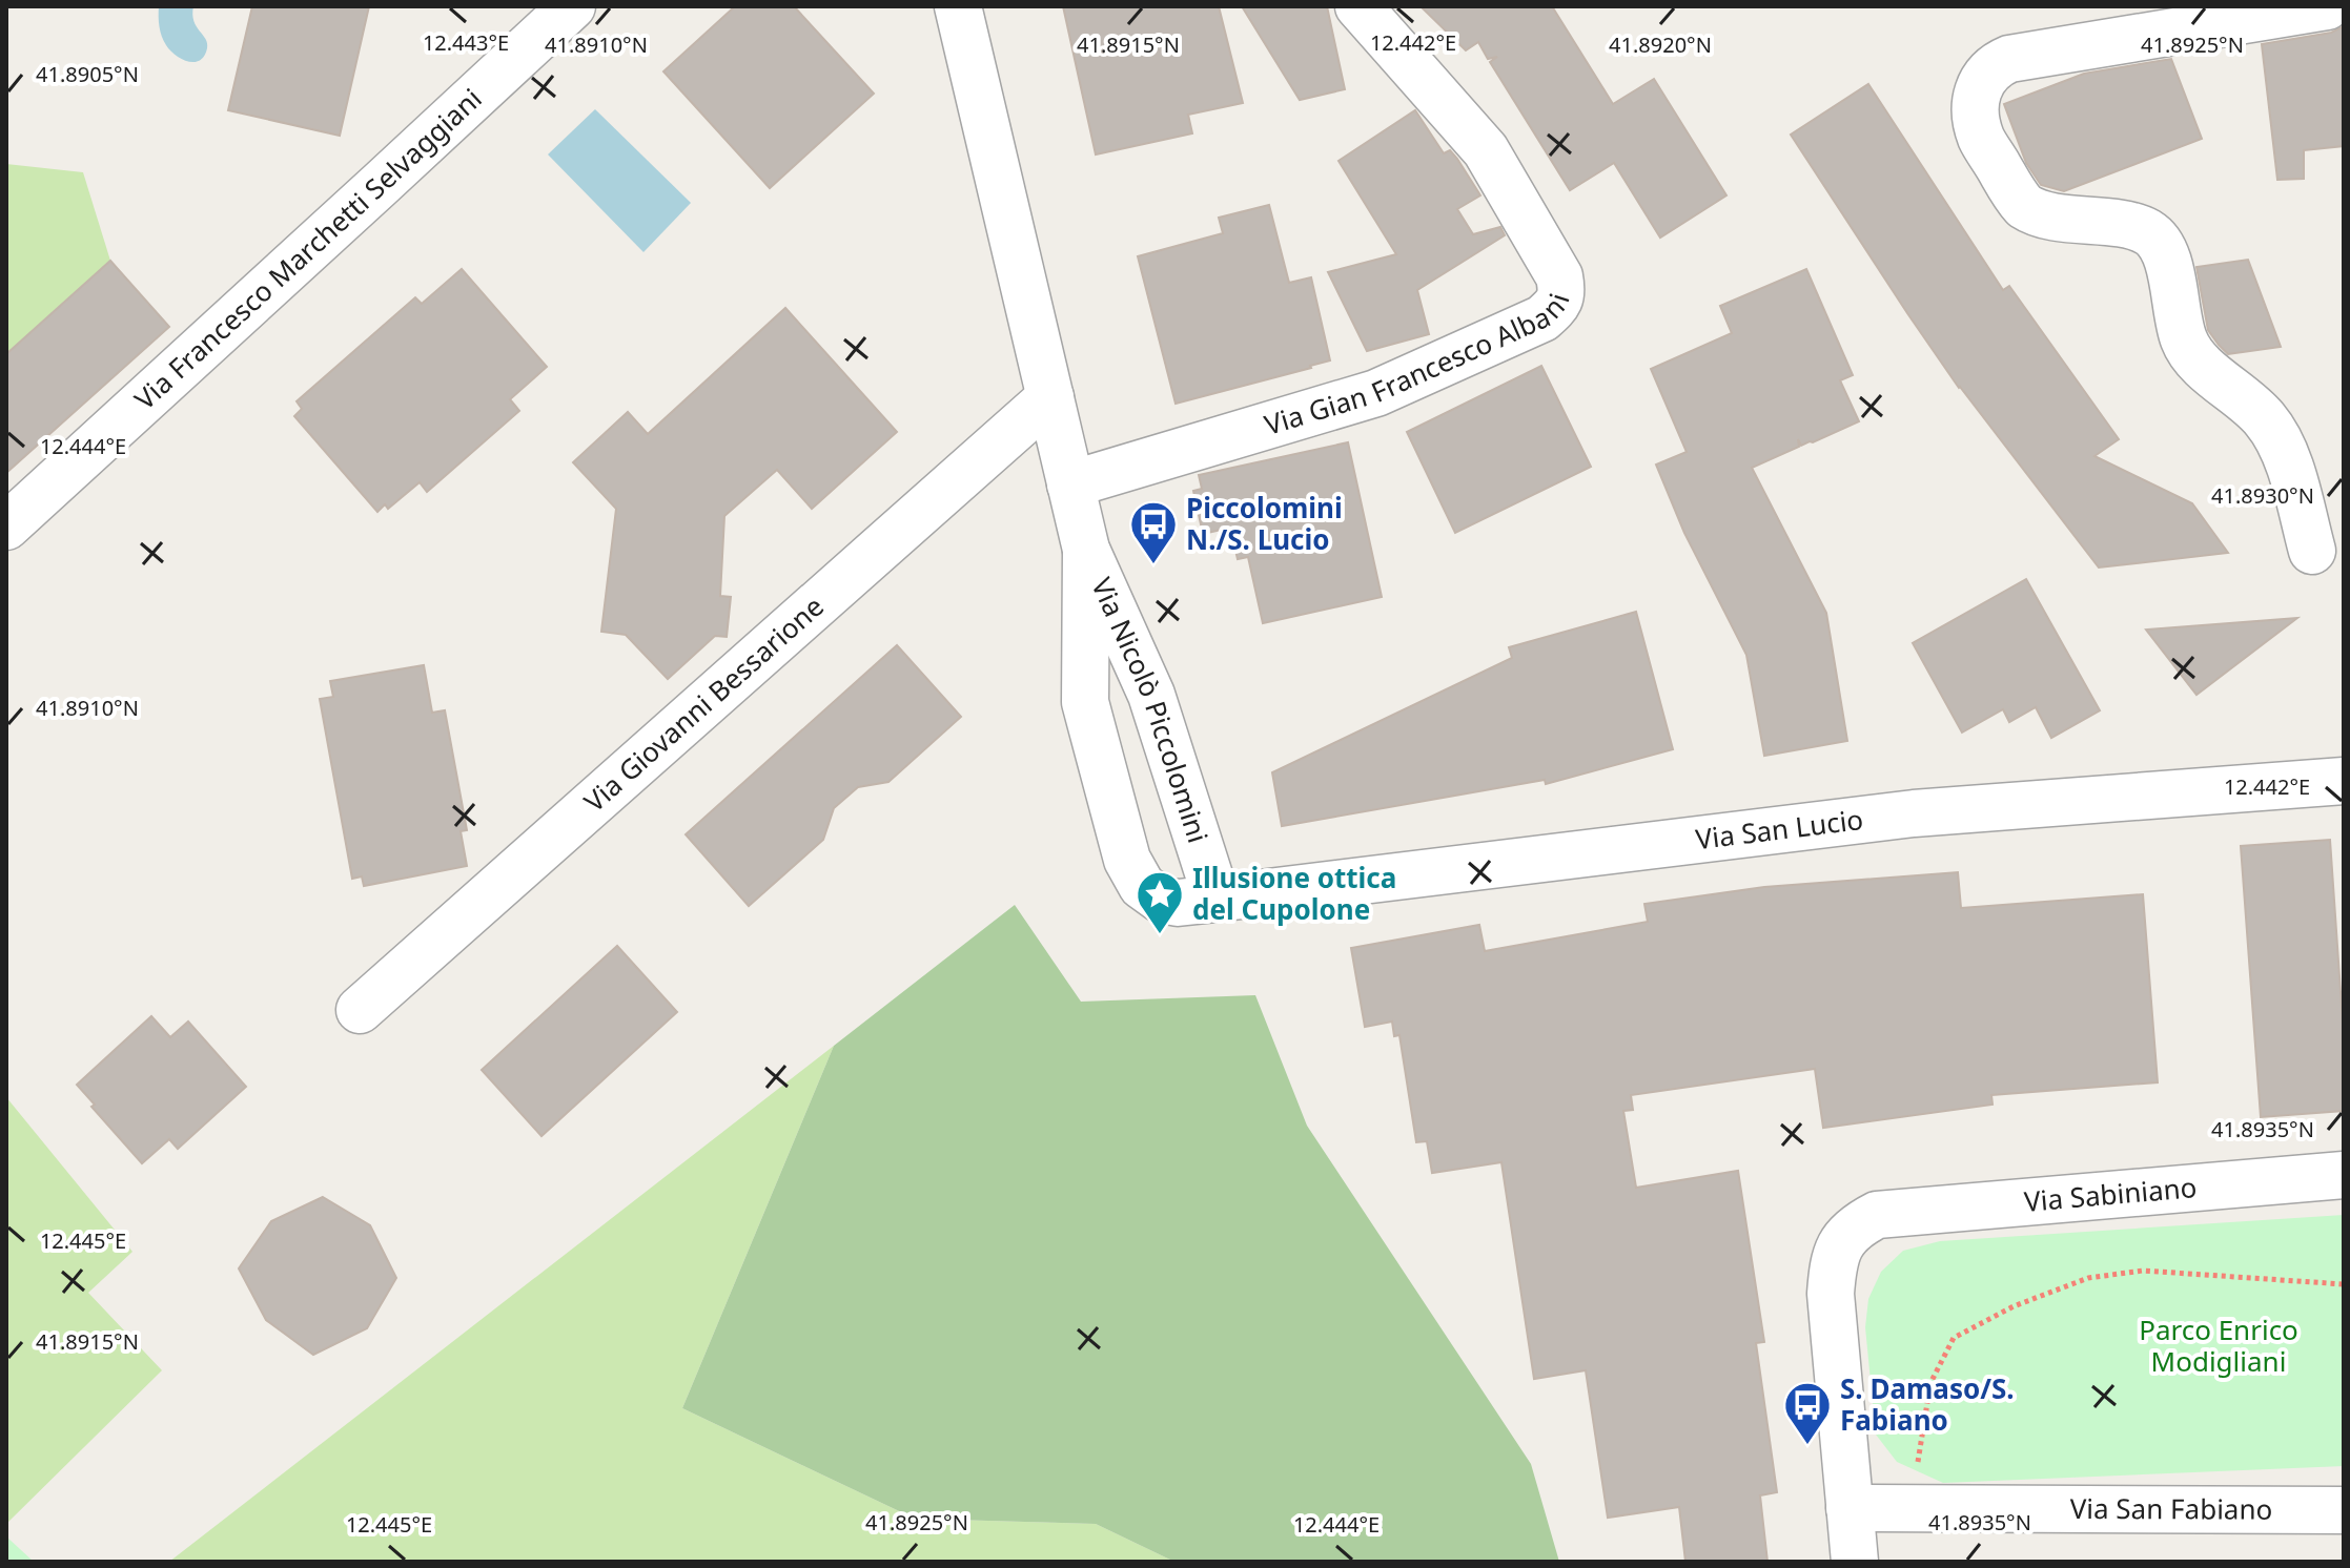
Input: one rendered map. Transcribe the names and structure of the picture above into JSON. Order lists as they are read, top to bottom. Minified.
{"streets":{"street":["Via Francesco Marchetti Selvaggiani","Via Gian Francesco Albani","Via Giovanni Bessarione","Via Nicolò Piccolomini","Via San Lucio","Via Sabiniano","Via San Fabiano"]},"crossings":[["Via Gian Francesco Albani","Via Nicolò Piccolomini"],["Via Giovanni Bessarione","Via Nicolò Piccolomini"],["Via Nicolò Piccolomini","Via San Lucio"],["Via Sabiniano","Via San Fabiano"]],"parks":["Parco Enrico Modigliani"],"places":{"bus stop":["Piccolomini N./S. Lucio","S. Damaso/S. Fabiano"],"place":["Illusione ottica del Cupolone"]},"coordinates":["12.443°E","12.442°E","41.8910°N","41.8915°N","41.8920°N","41.8925°N","41.8905°N","12.444°E","41.8930°N","41.8935°N","12.445°E"]}
